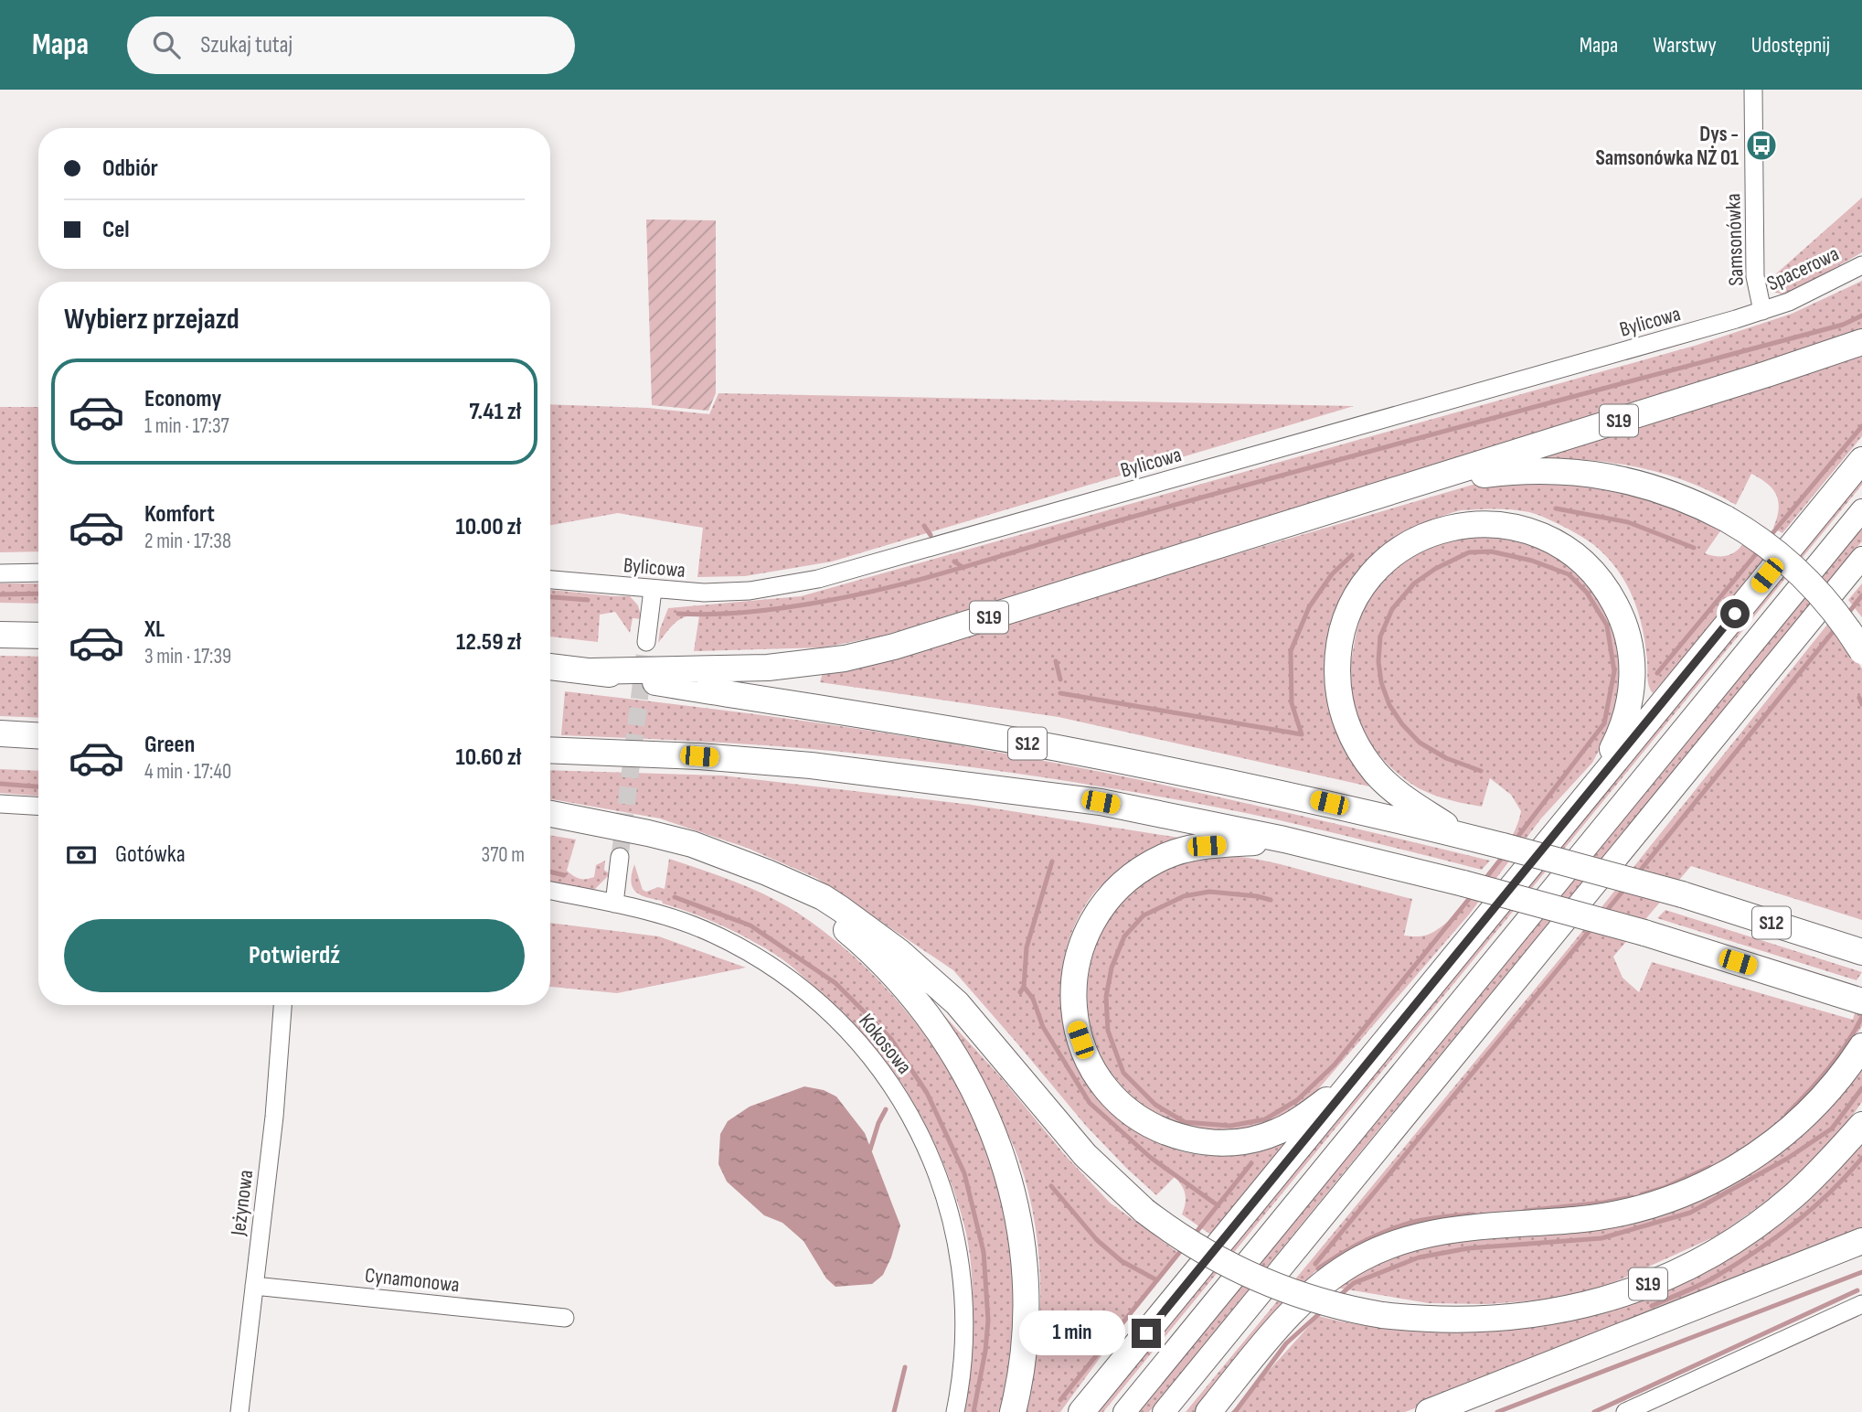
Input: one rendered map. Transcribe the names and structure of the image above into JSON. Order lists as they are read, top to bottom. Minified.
{"streets":{"highway":["S19","S12"],"street":["Samsonówka","Spacerowa","Bylicowa","Kokosowa","Jeżynowa","Cynamonowa"]},"crossings":[["Samsonówka","Spacerowa"],["Samsonówka","Bylicowa"],["Spacerowa","Bylicowa"],["S19","S12"],["Jeżynowa","Cynamonowa"]],"places":{"bus stop":["Dys - Samsonówka NŻ 01"]},"page":{"header":"Mapa","search":"Szukaj tutaj","nav":["Mapa","Warstwy","Udostępnij"],"banner":["Odbiór","Cel"],"heading":"Wybierz przejazd","list":[{"name":"Economy","note":"1 min · 17:37","value":"7.41 zł"},{"name":"Komfort","note":"2 min · 17:38","value":"10.00 zł"},{"name":"XL","note":"3 min · 17:39","value":"12.59 zł"},{"name":"Green","note":"4 min · 17:40","value":"10.60 zł"}],"pay":["Gotówka","370 m"],"buttons":"Potwierdź","bubble":"1 min"}}
